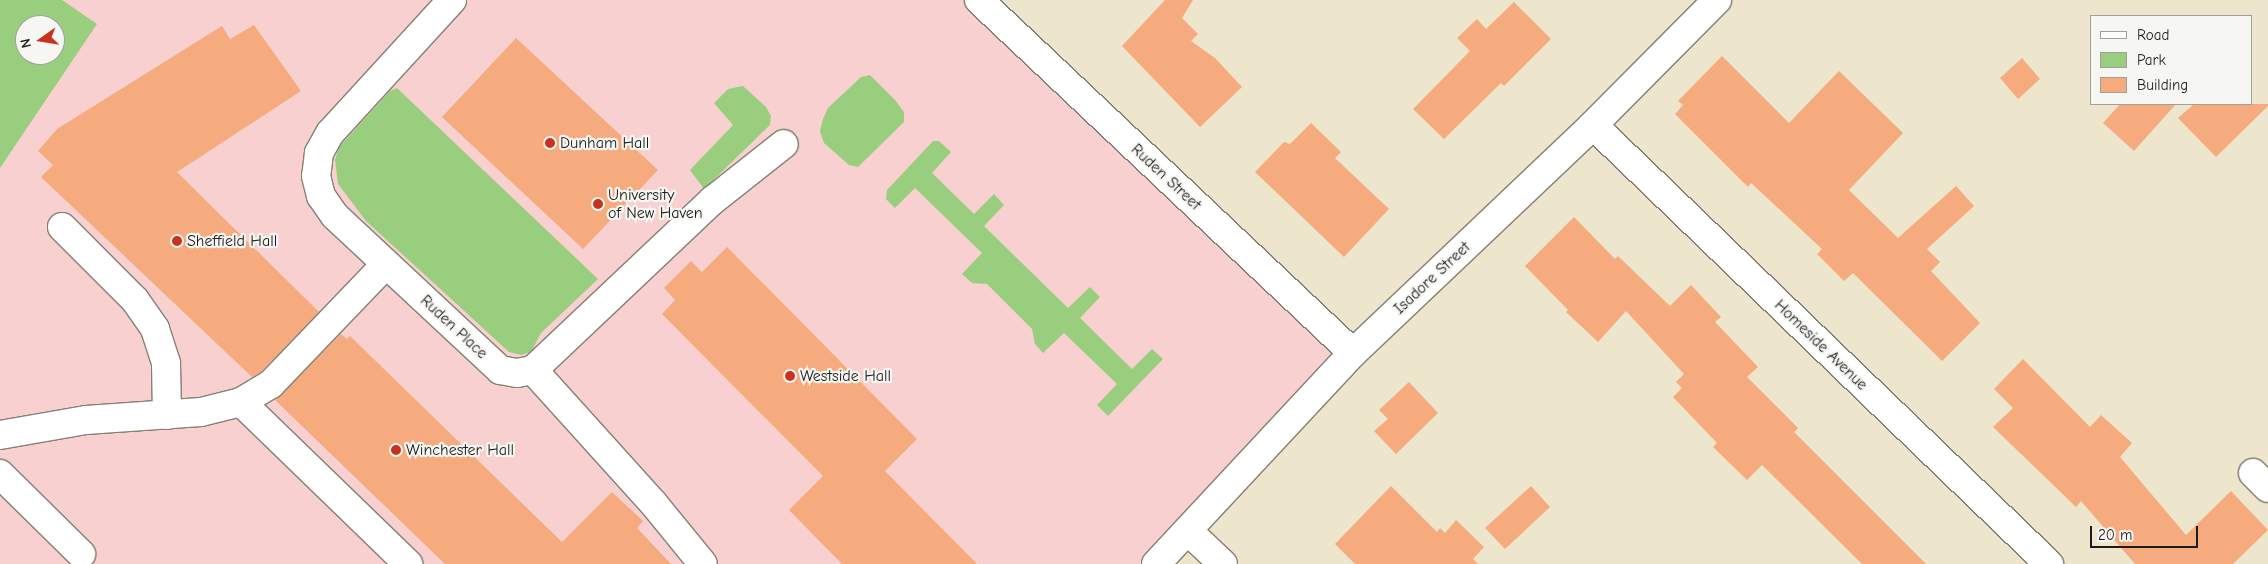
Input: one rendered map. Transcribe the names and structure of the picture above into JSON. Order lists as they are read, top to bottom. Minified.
{"streets":{"street":["Ruden Street","Isadore Street","Ruden Place","Homeside Avenue"]},"crossings":[["Ruden Street","Isadore Street"],["Isadore Street","Homeside Avenue"]],"places":["Dunham Hall","University of New Haven","Sheffield Hall","Westside Hall","Winchester Hall"],"legend":["Road","Park","Building"],"scale_bar":"20 m","north":"left"}
